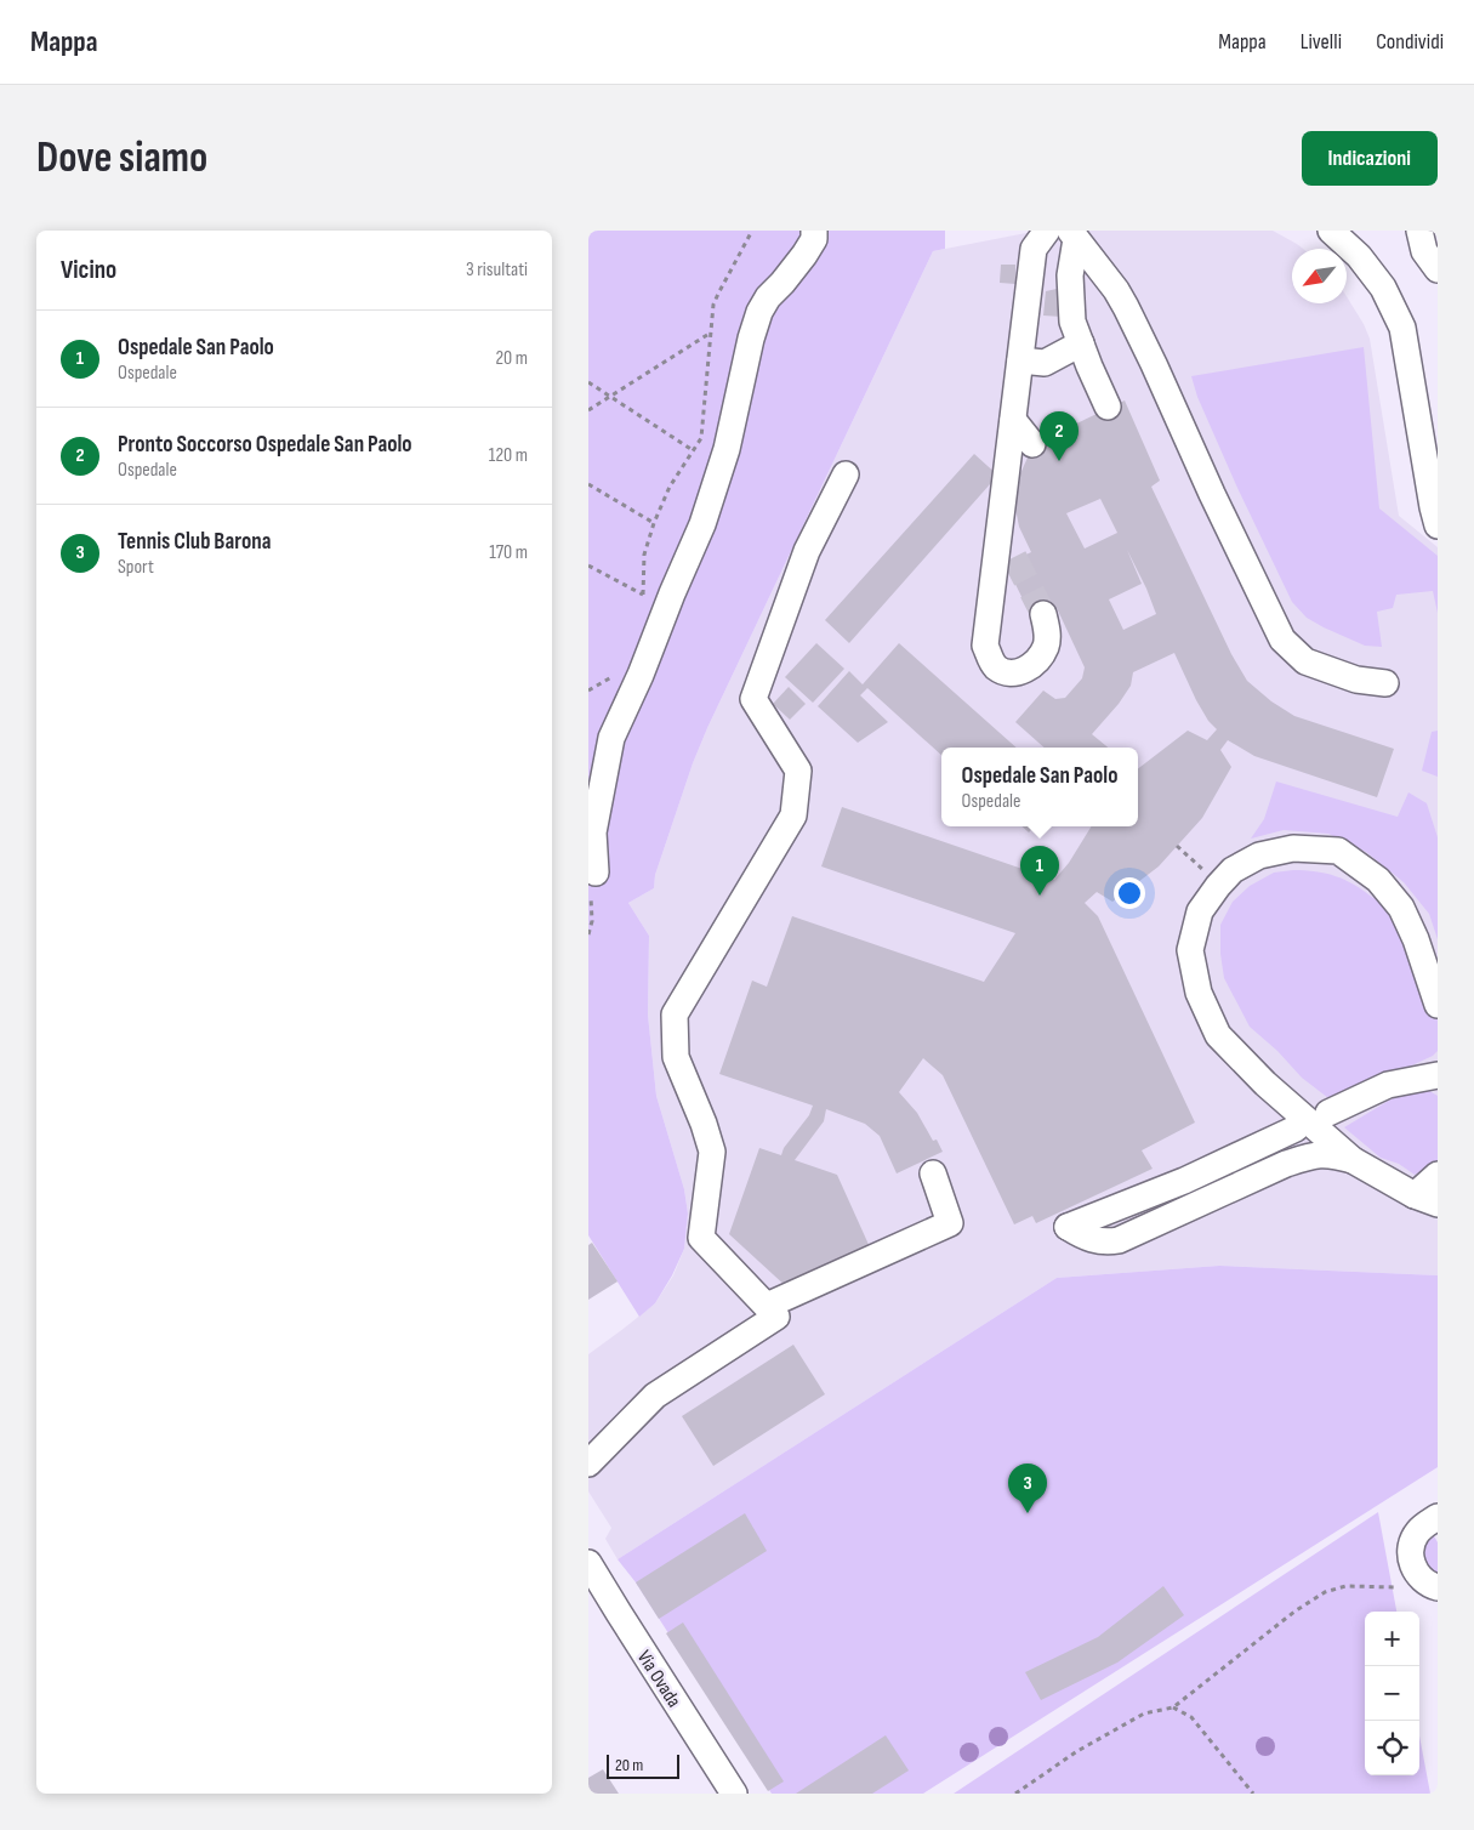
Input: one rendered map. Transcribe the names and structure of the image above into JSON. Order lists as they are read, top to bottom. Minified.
{"streets":{"street":["Via Ovada"]},"scale_bar":"20 m","north":"bottom left","page":{"header":"Mappa","nav":["Mappa","Livelli","Condividi"],"buttons":"Indicazioni","title":"Dove siamo","heading":["Vicino","3 risultati"],"list":[{"mark":"1","name":"Ospedale San Paolo","note":"Ospedale","value":"20 m"},{"mark":"2","name":"Pronto Soccorso Ospedale San Paolo","note":"Ospedale","value":"120 m"},{"mark":"3","name":"Tennis Club Barona","note":"Sport","value":"170 m"}],"pins":["2","1","3"],"popup":["Ospedale San Paolo","Ospedale"],"map_buttons":["+","−"],"scale":"20 m"}}
